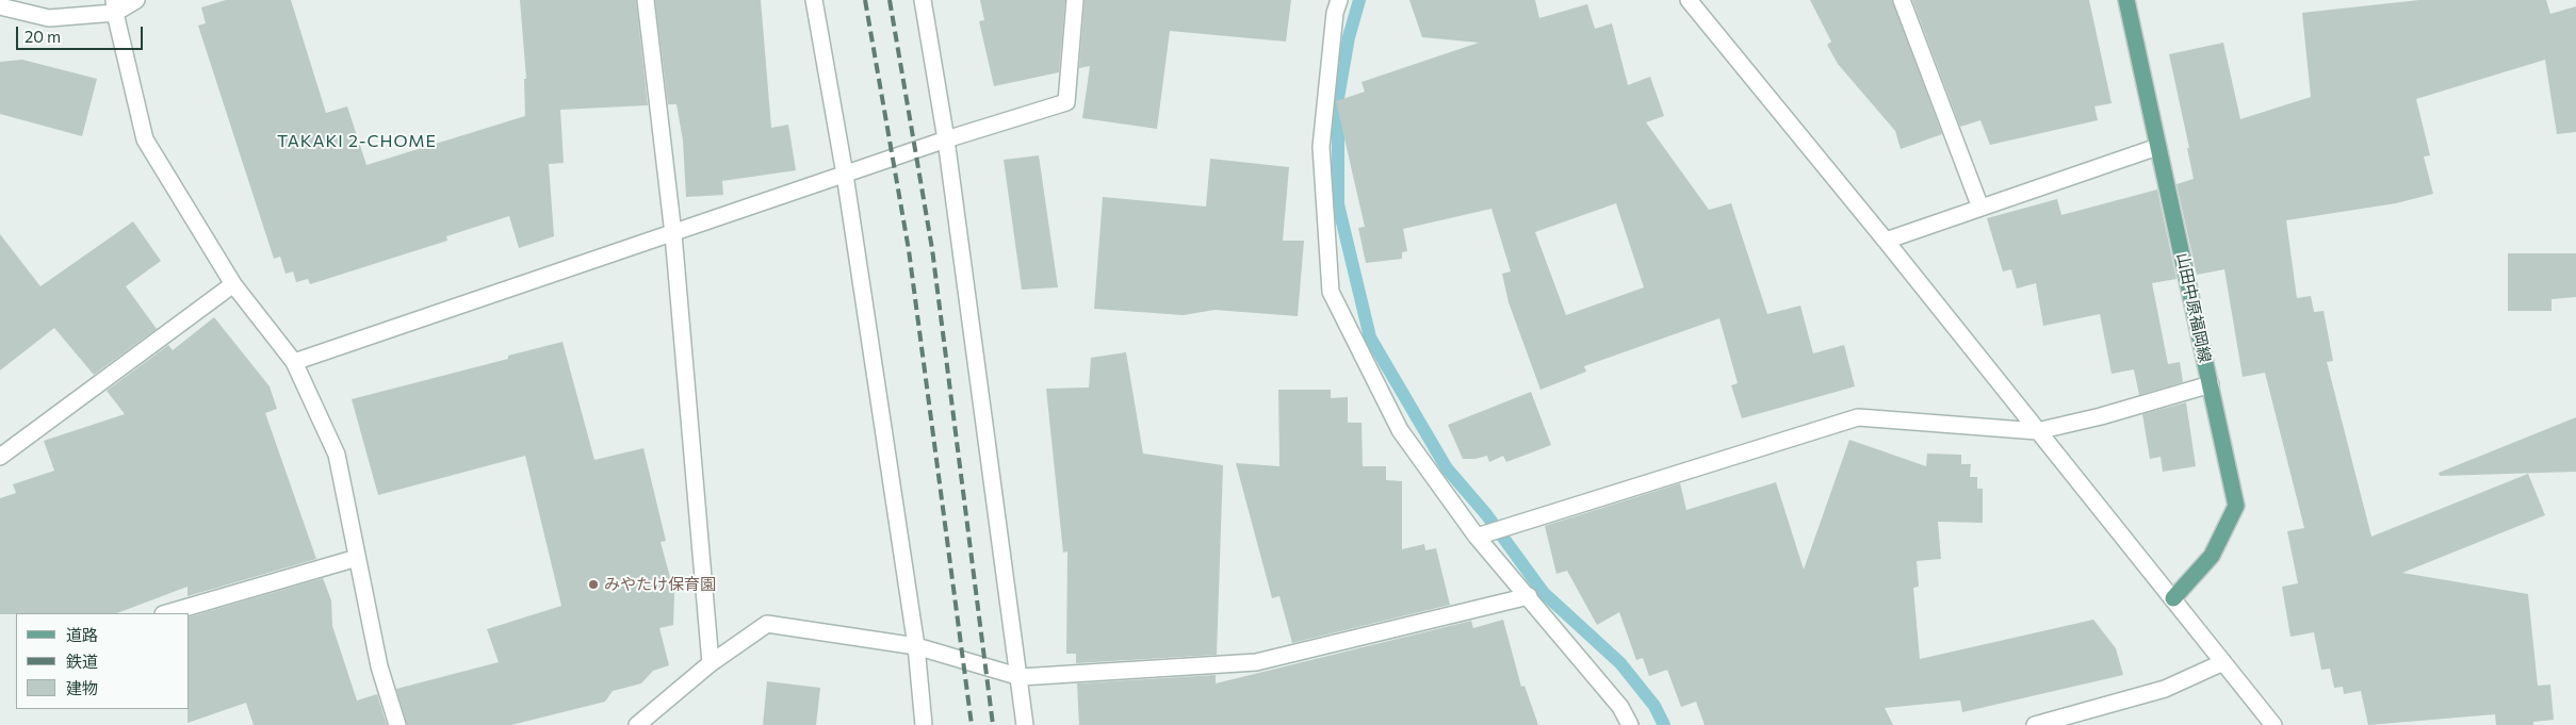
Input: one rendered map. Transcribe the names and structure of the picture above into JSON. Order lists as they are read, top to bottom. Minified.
{"streets":{"main road":["山田中原福岡線"]},"districts":["TAKAKI 2-CHOME"],"places":["みやたけ保育園"],"legend":["道路","鉄道","建物"],"scale_bar":"20 m"}
